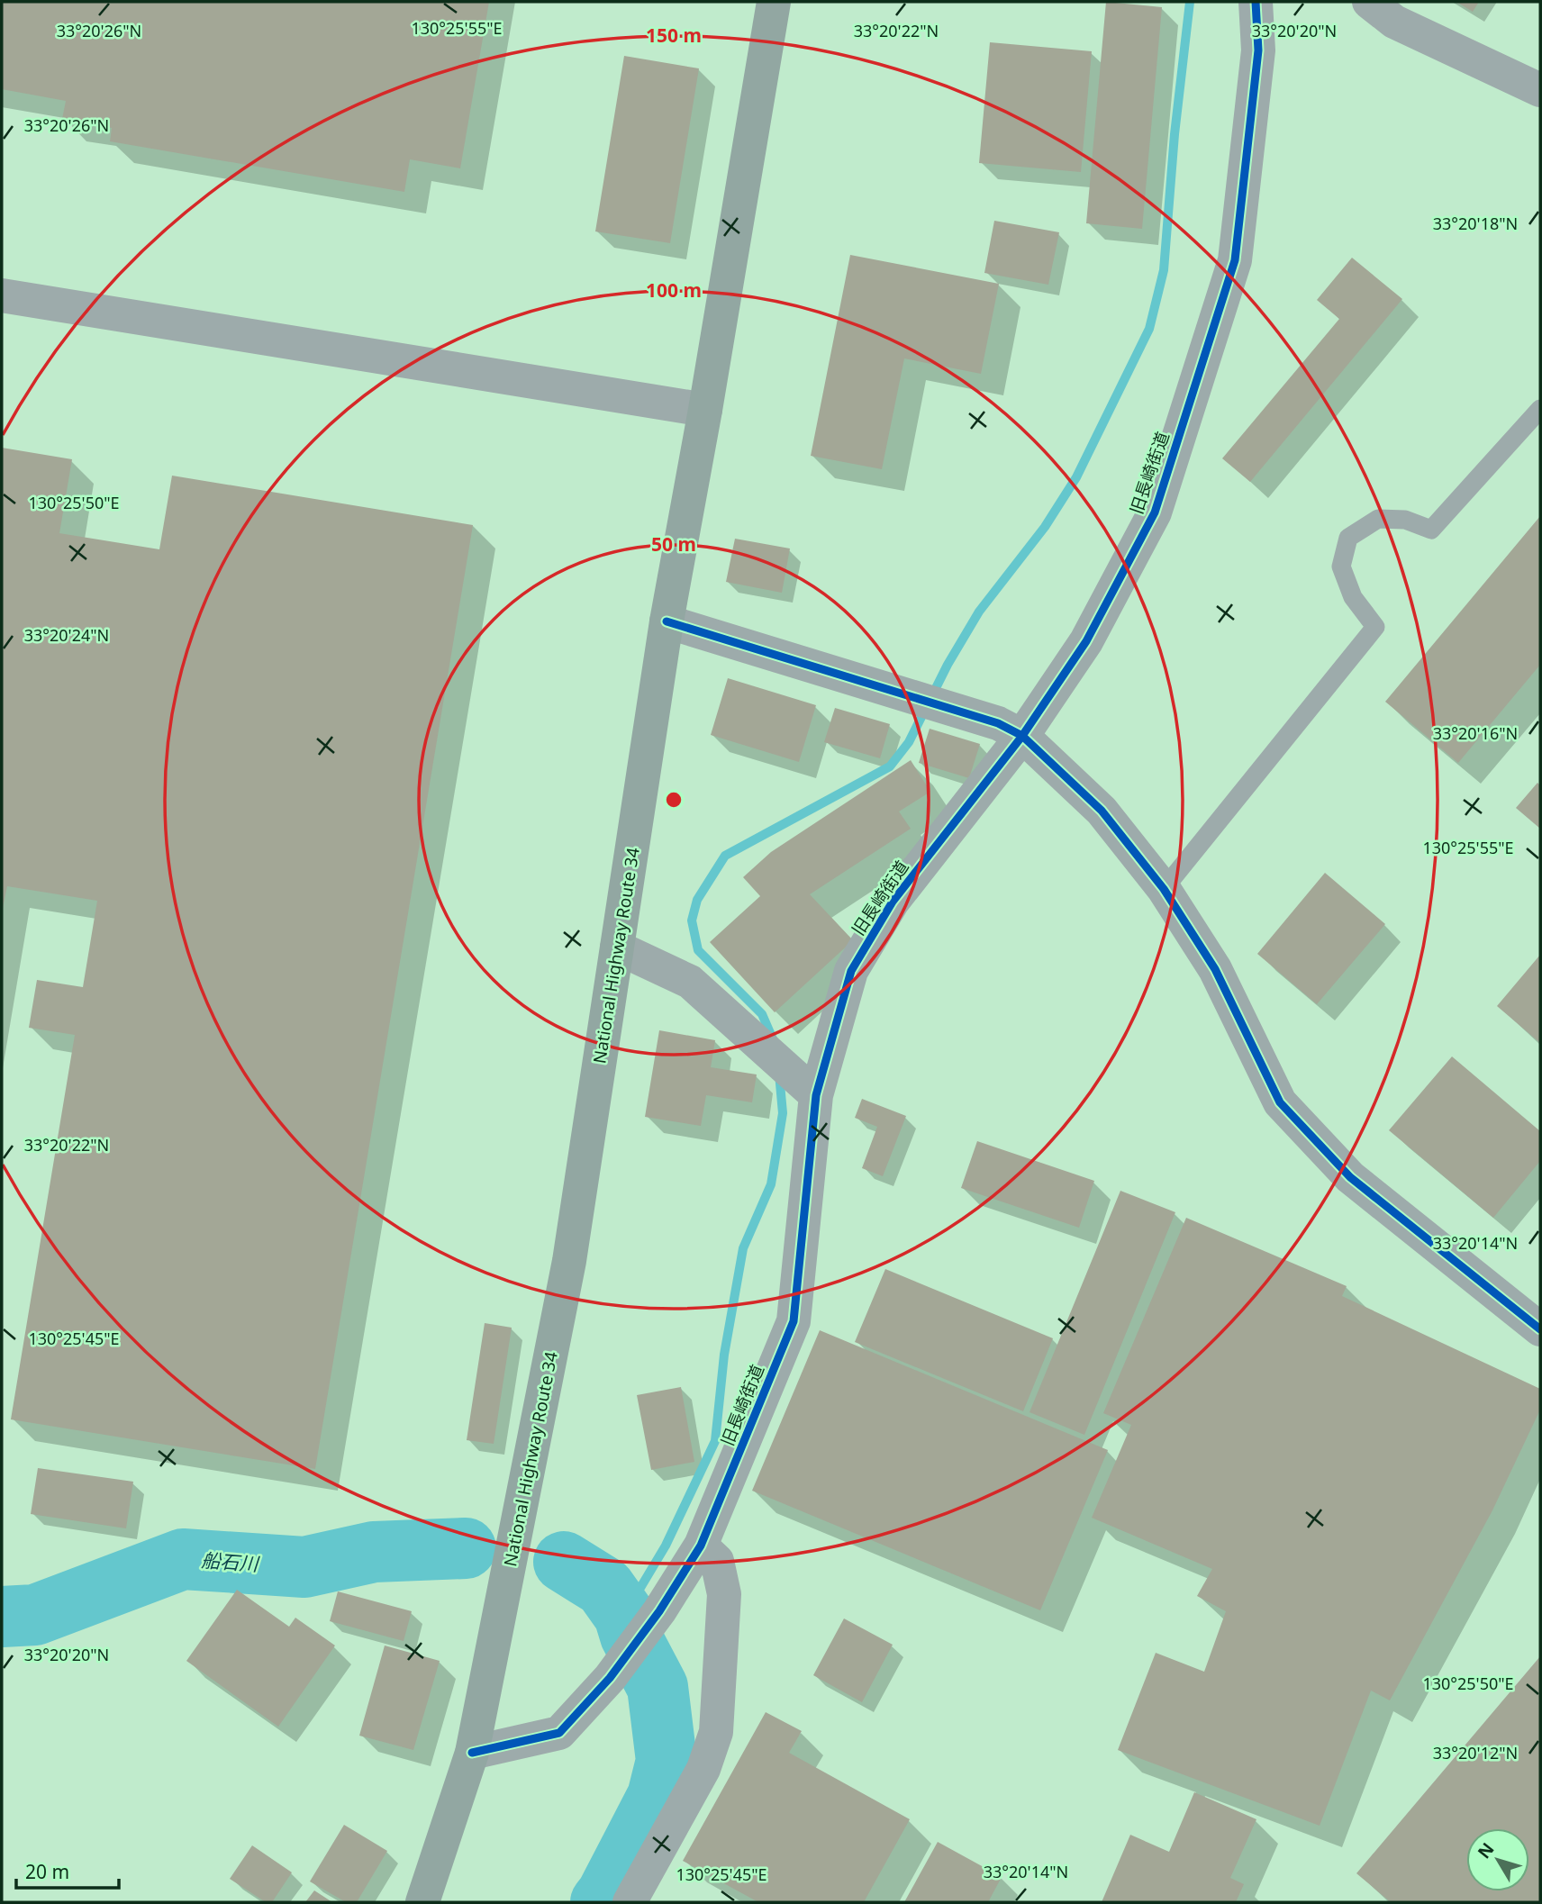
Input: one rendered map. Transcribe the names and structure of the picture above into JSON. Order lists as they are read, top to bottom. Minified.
{"streets":{"highway":["National Highway Route 34"],"street":["旧長崎街道"]},"crossings":[["旧長崎街道","National Highway Route 34"]],"water":["船石川"],"scale_bar":"20 m","north":"top left","coordinates":["130°25'55\"E","33°20'26\"N","33°20'22\"N","33°20'20\"N","33°20'18\"N","130°25'50\"E","33°20'24\"N","33°20'16\"N","33°20'14\"N","130°25'45\"E","33°20'12\"N"],"rings":["150 m","100 m","50 m"]}
